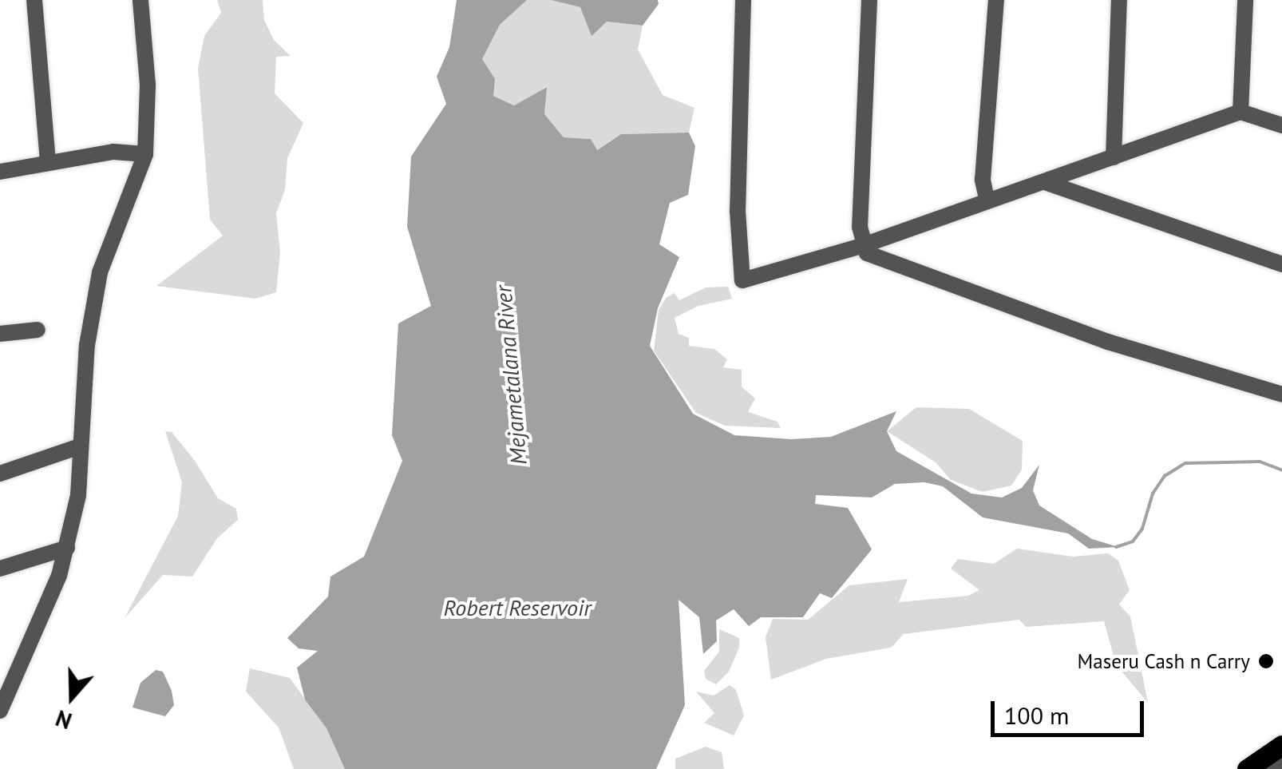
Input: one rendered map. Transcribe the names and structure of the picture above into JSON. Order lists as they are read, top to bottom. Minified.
{"water":["Mejametalana River","Robert Reservoir"],"places":["Maseru Cash n Carry"],"scale_bar":"100 m","north":"bottom"}
